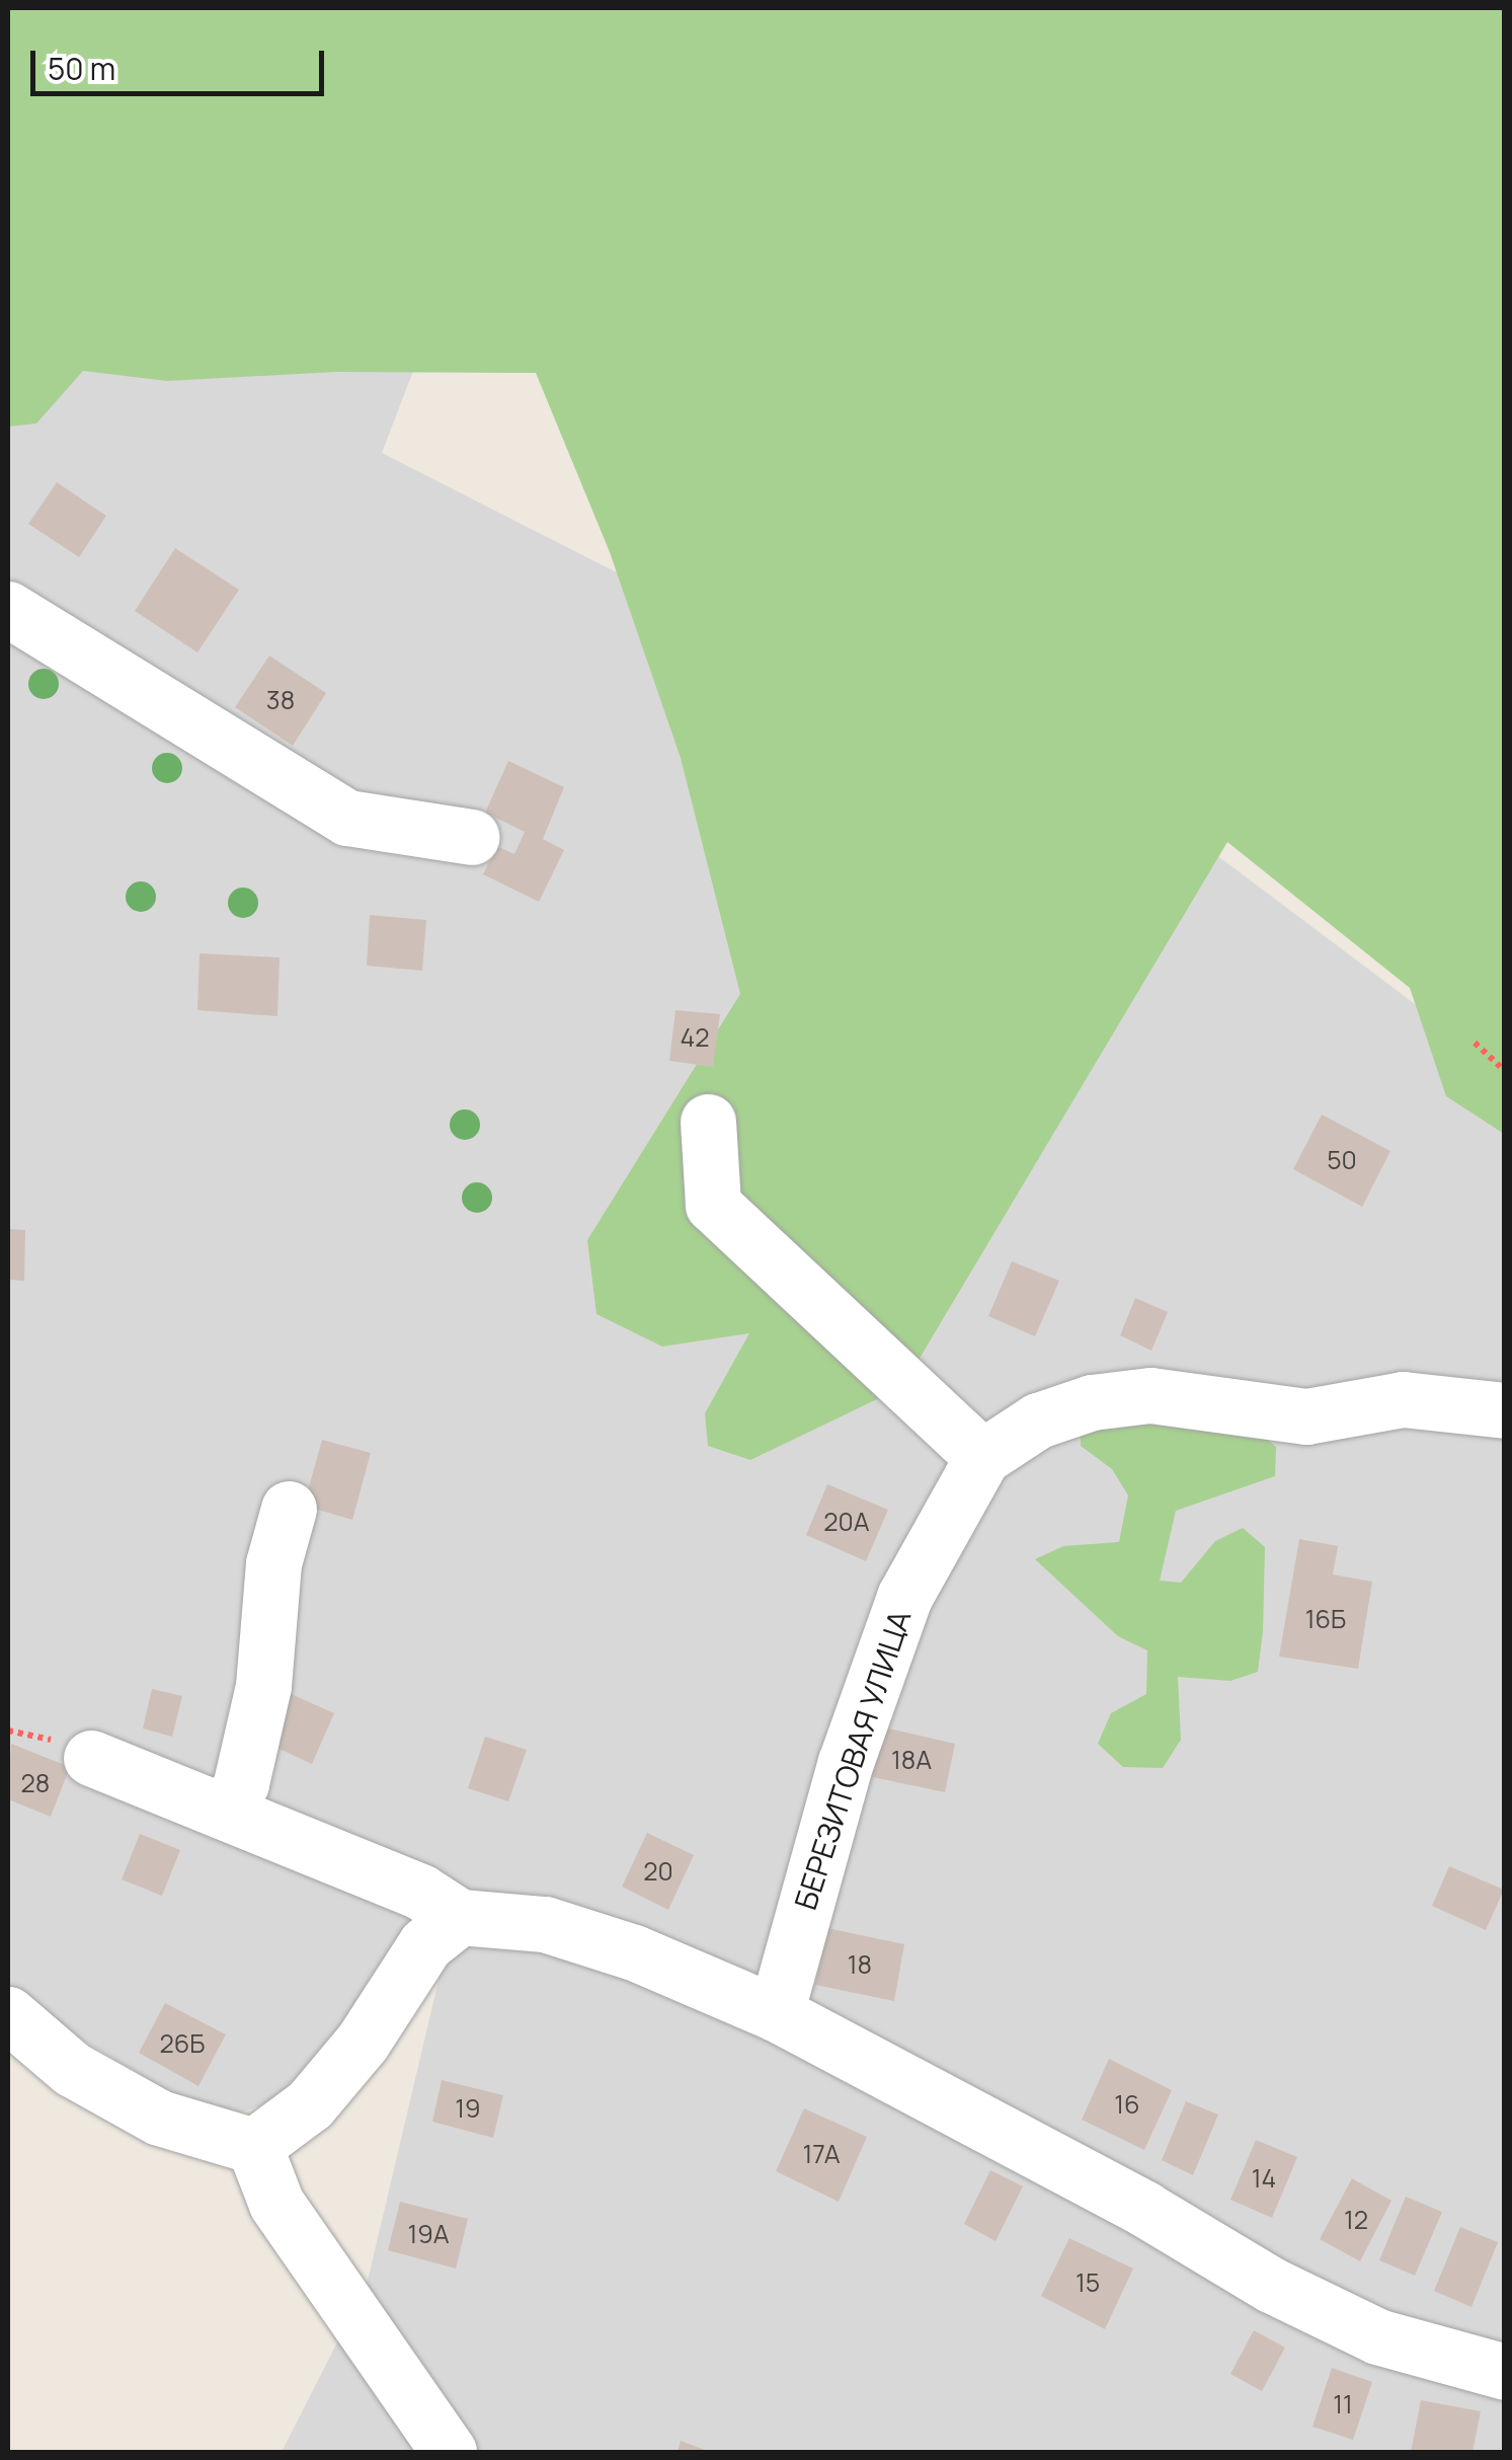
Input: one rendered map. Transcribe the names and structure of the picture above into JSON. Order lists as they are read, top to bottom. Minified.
{"streets":{"street":["БЕРЕЗИТОВАЯ УЛИЦА"]},"house_numbers":["38","42","50","20А","16Б","18А","28","20","18","26Б","16","19","17А","14","12","19А","15","11"],"scale_bar":"50 m"}
